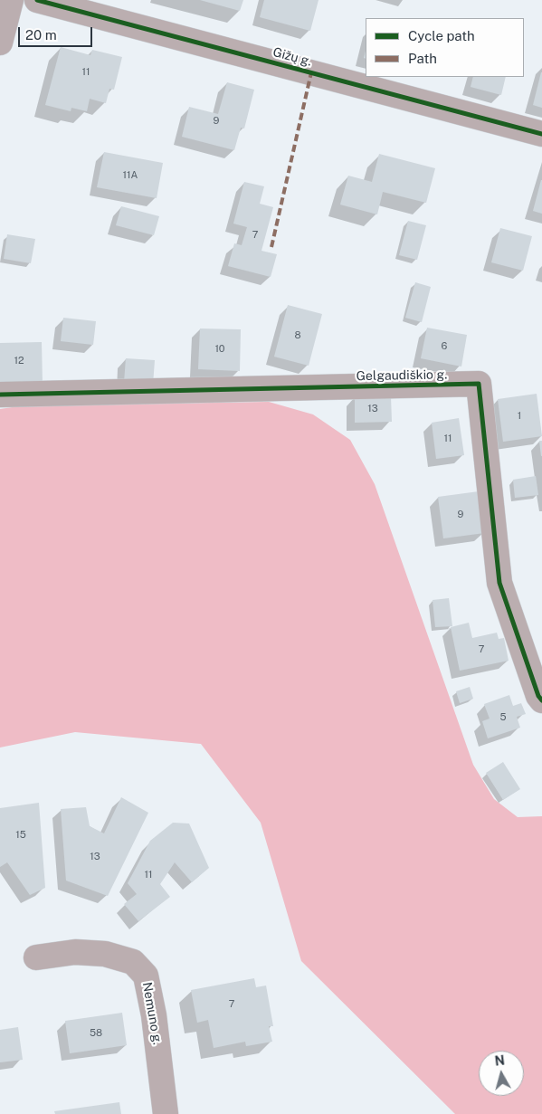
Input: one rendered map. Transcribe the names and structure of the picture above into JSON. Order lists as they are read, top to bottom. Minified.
{"streets":{"street":["Gižų g.","Gelgaudiškio g.","Nemuno g."]},"house_numbers":["11","9","11A","7","8","6","10","12","13","1","11","9","7","5","15","13","11","7","58"],"legend":["Cycle path","Path"],"scale_bar":"20 m","north":"top"}
